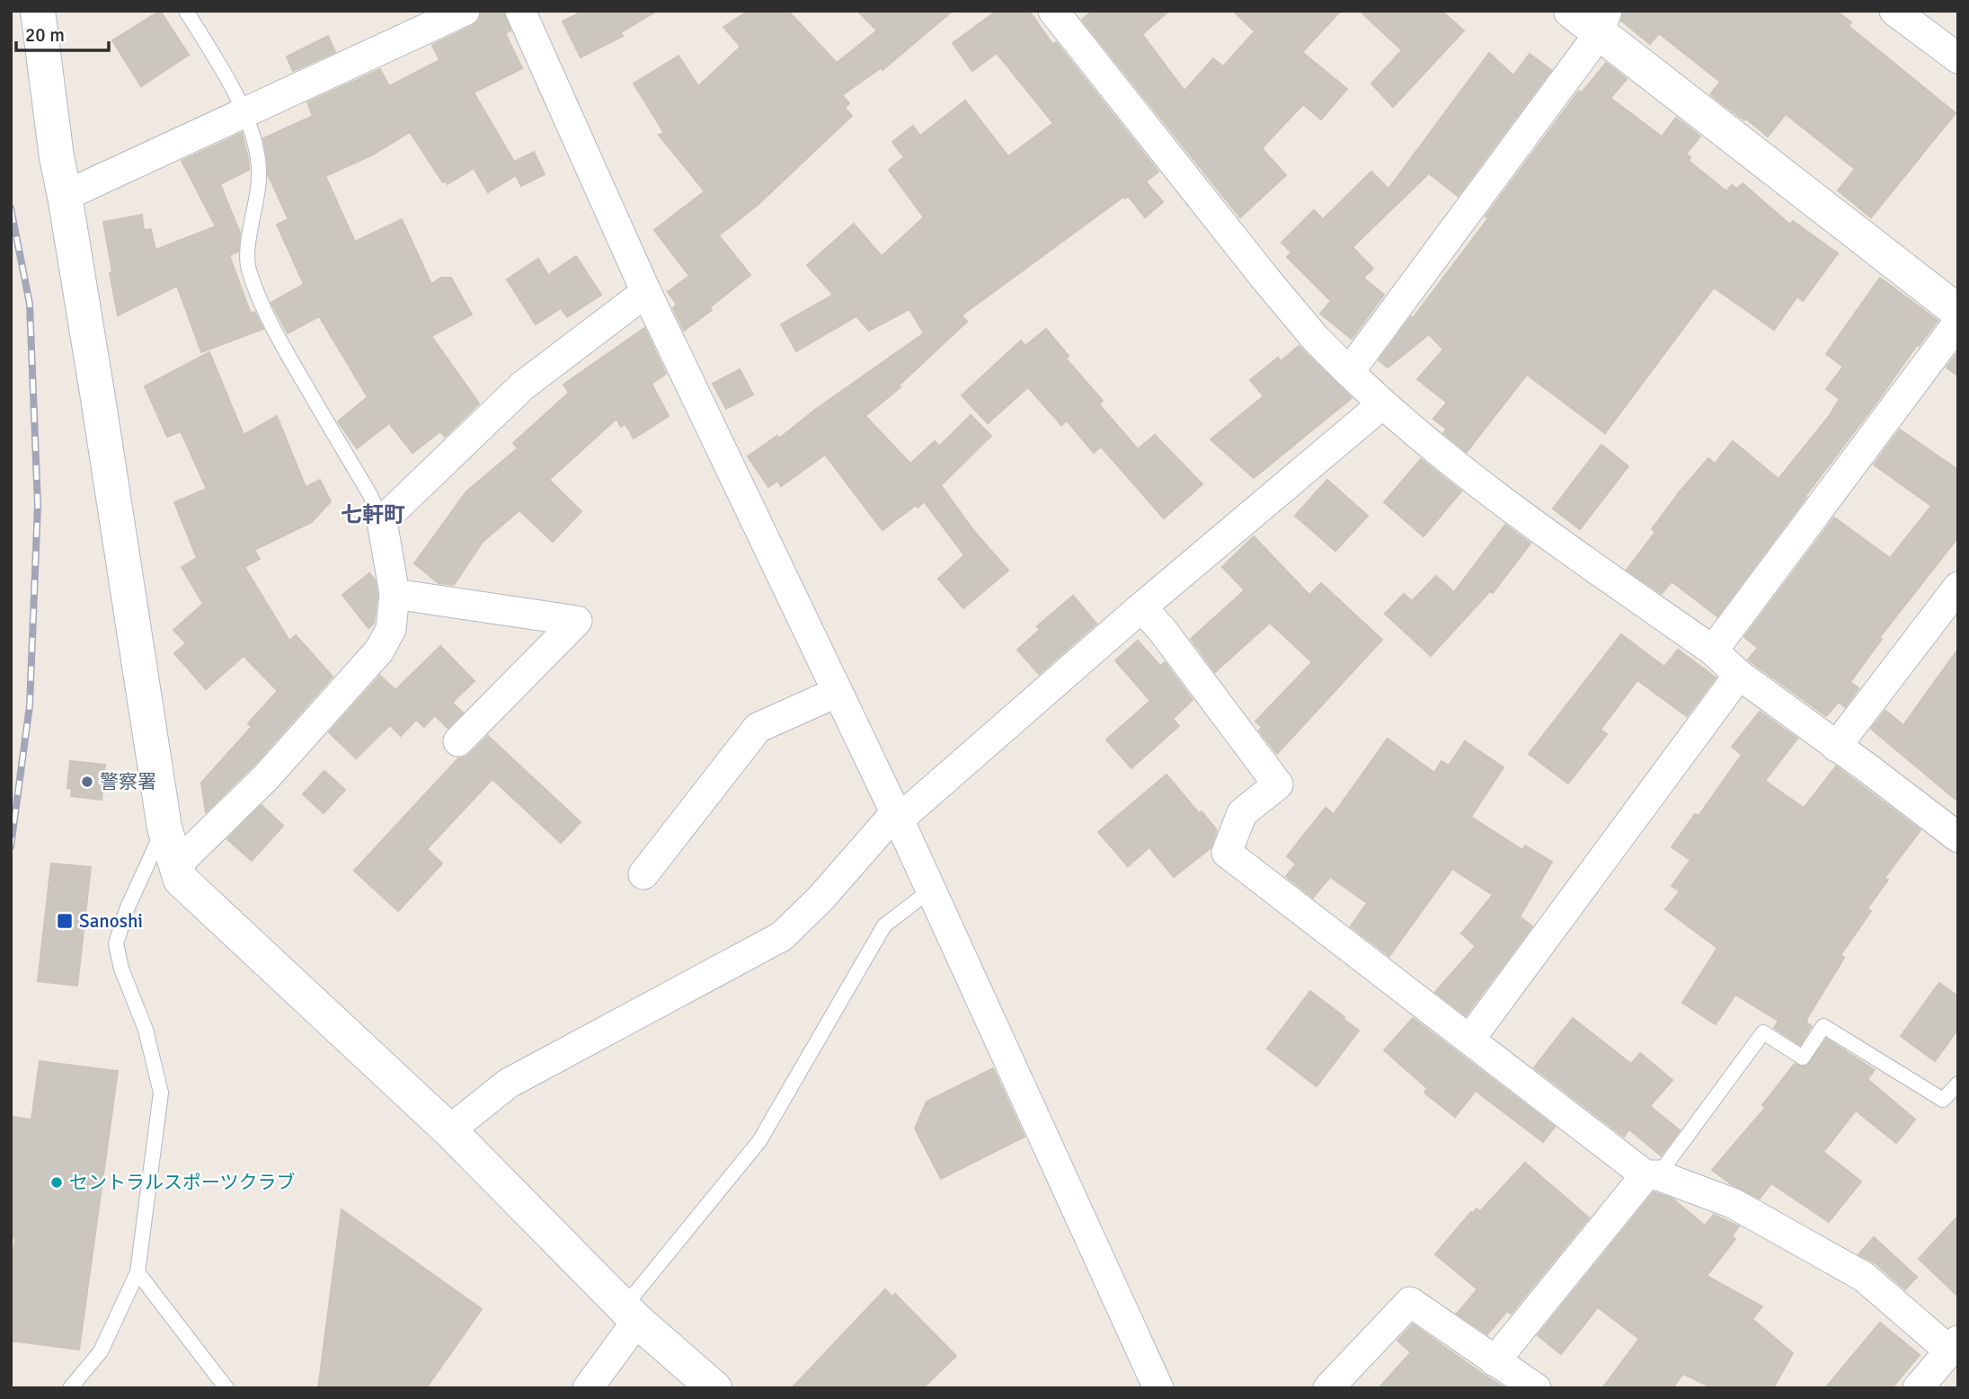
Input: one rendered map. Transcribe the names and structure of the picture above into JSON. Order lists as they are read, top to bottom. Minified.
{"districts":["七軒町"],"places":{"other":["警察署","セントラルスポーツクラブ"],"transit":["Sanoshi"]},"scale_bar":"20 m"}
